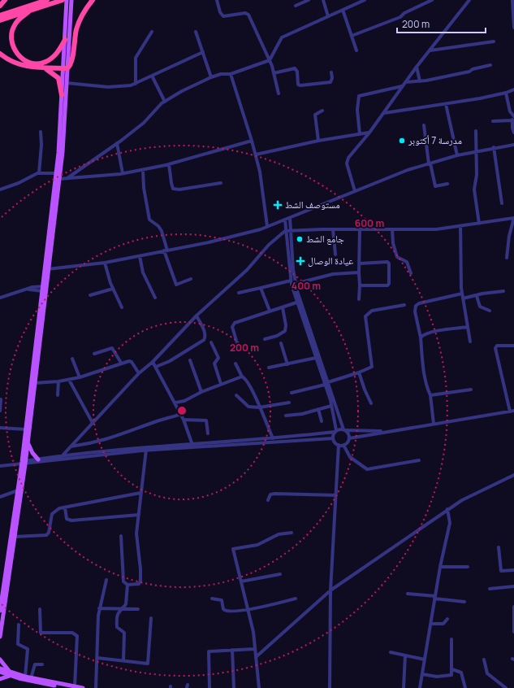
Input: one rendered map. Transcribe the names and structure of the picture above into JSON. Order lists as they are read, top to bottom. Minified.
{"places":{"other":["مدرسة 7 أكتوبر","جامع الشط"],"health":["مستوصف الشط","عيادة الوصال"]},"scale_bar":"200 m","rings":["600 m","400 m","200 m"]}
